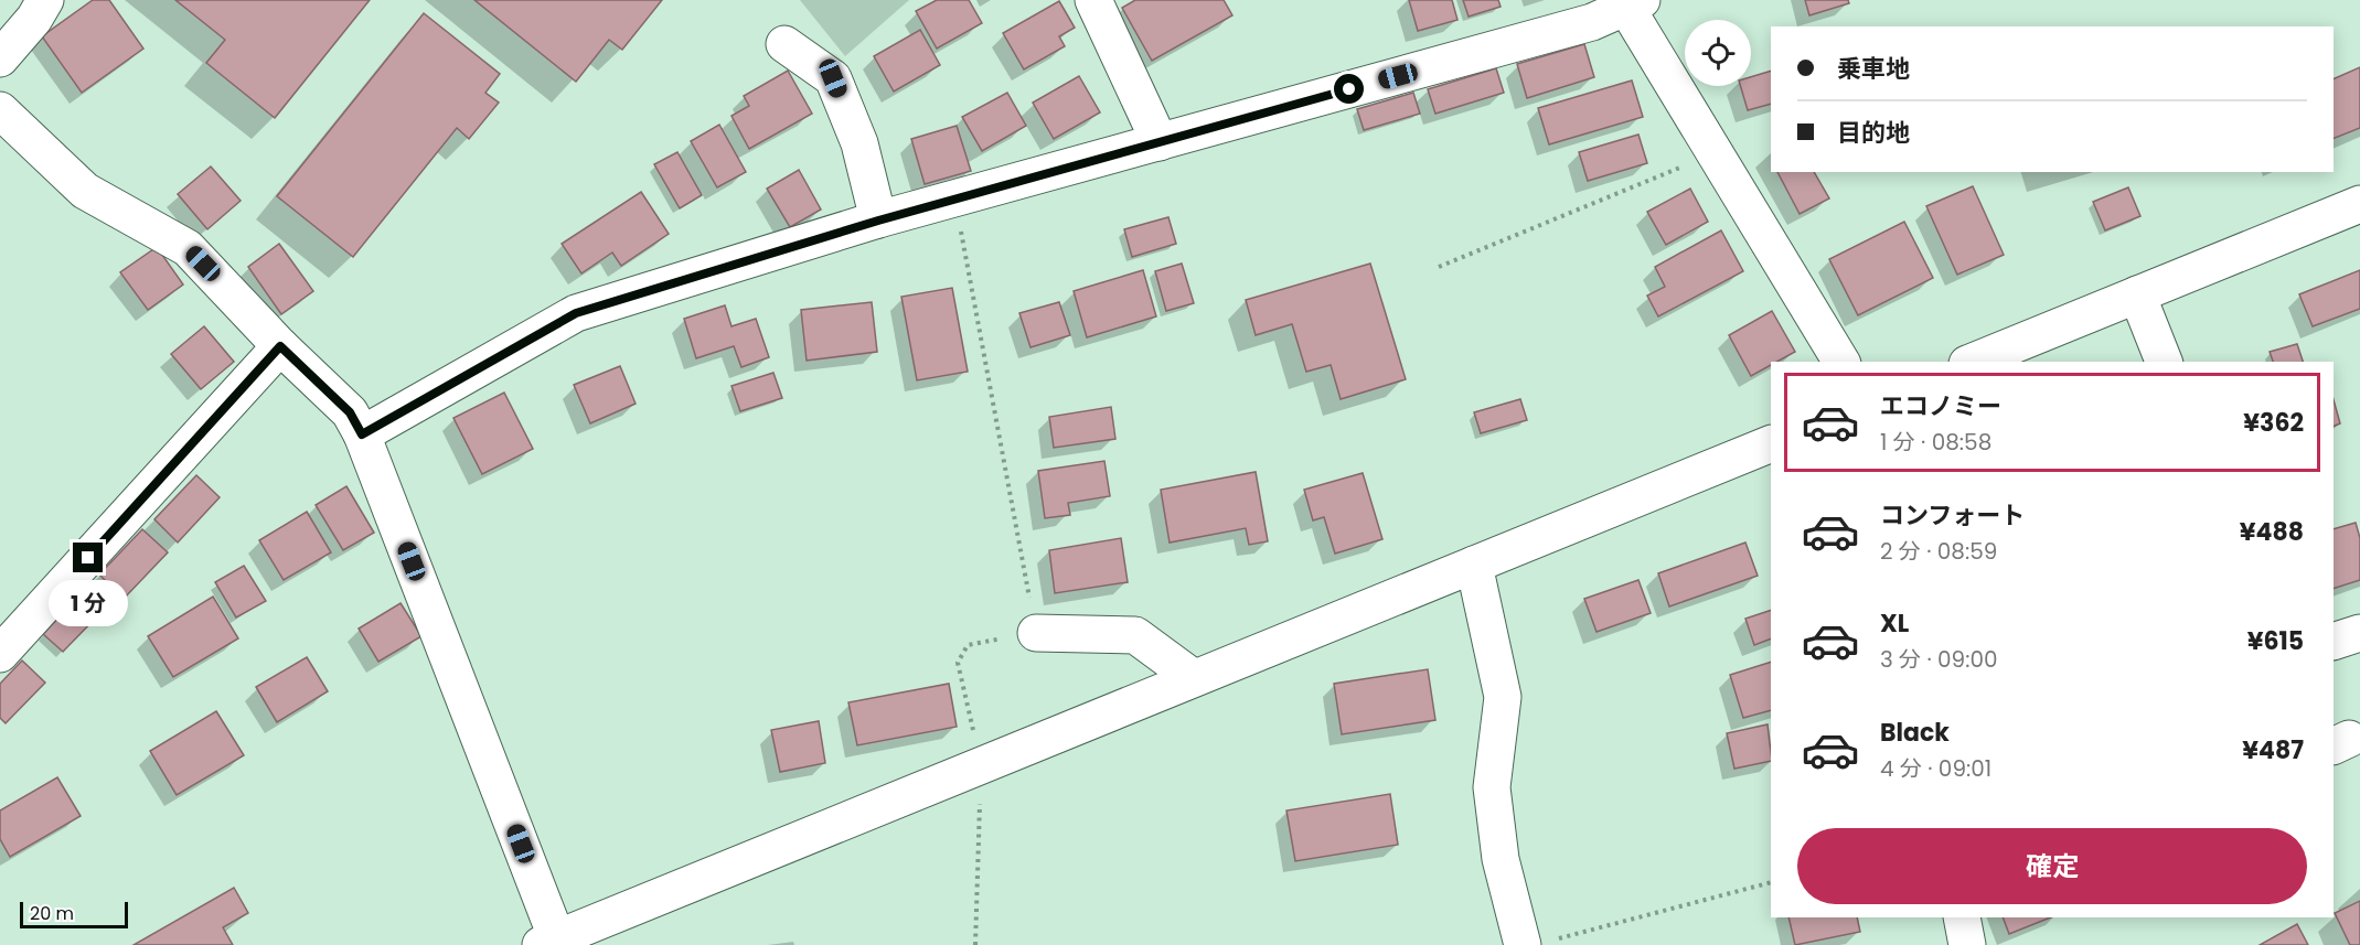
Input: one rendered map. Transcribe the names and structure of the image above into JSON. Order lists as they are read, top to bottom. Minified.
{"scale_bar":"20 m","page":{"banner":["乗車地","目的地"],"list":[{"name":"エコノミー","note":"1 分 · 08:58","value":"¥362"},{"name":"コンフォート","note":"2 分 · 08:59","value":"¥488"},{"name":"XL","note":"3 分 · 09:00","value":"¥615"},{"name":"Black","note":"4 分 · 09:01","value":"¥487"}],"bubble":"1 分","buttons":"確定","scale":"20 m"}}
